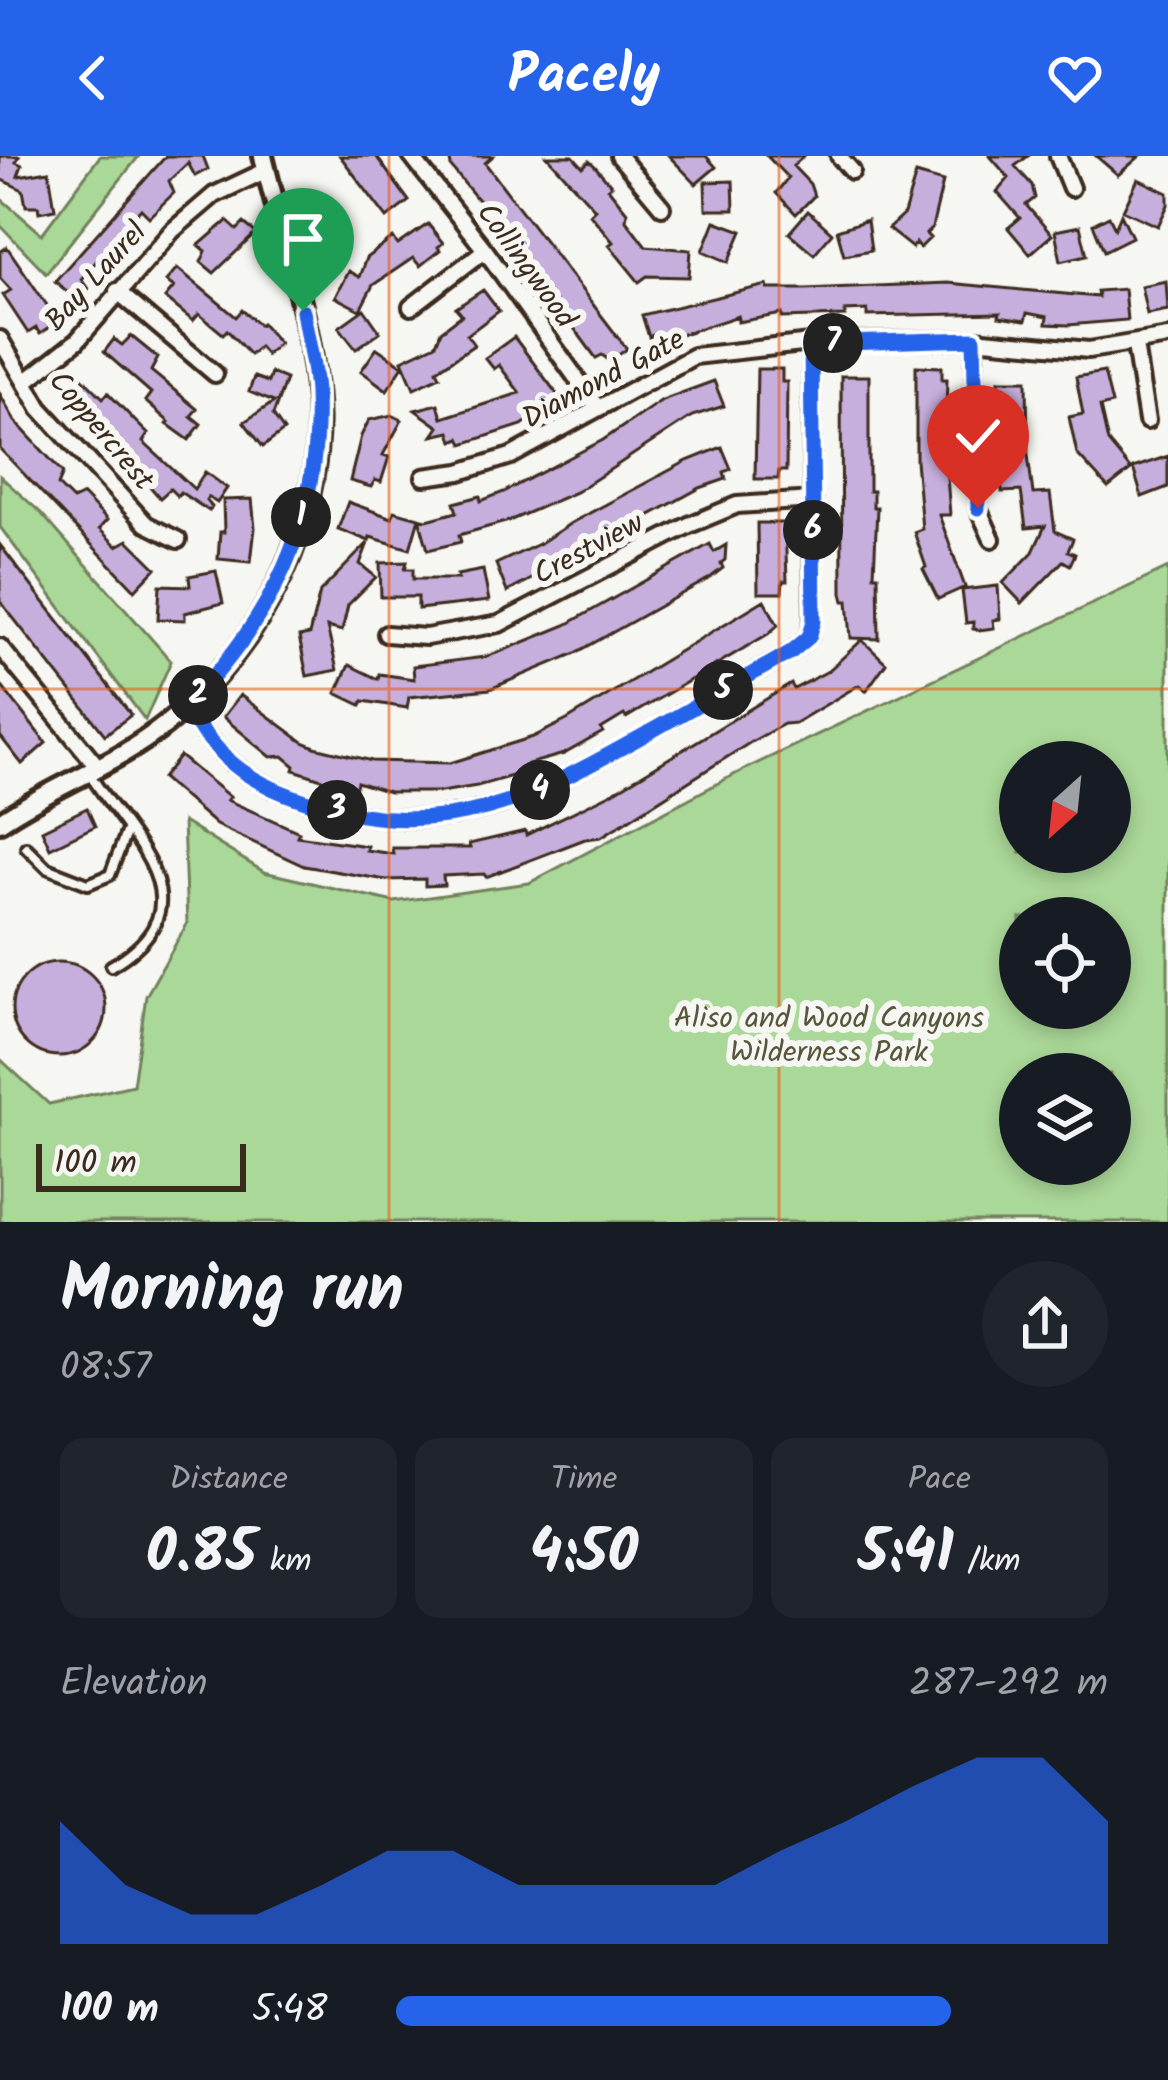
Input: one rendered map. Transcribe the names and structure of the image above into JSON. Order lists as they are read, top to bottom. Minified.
{"streets":{"street":["Collingwood","Bay Laurel","Diamond Gate","Coppercrest","Crestview"]},"crossings":[["Collingwood","Diamond Gate"],["Bay Laurel","Coppercrest"]],"parks":["Aliso and Wood Canyons Wilderness Park"],"scale_bar":"100 m","north":"bottom left","page":{"header":"Pacely","pins":["7","1","6","5","2","4","3"],"scale":"100 m","heading":["Morning run","08:57"],"stats":[["Distance","0.85 km"],["Time","4:50"],["Pace","5:41 /km"]],"chart":["Elevation","287–292 m"],"list":[{"name":"100 m","note":"5:48"}]}}
